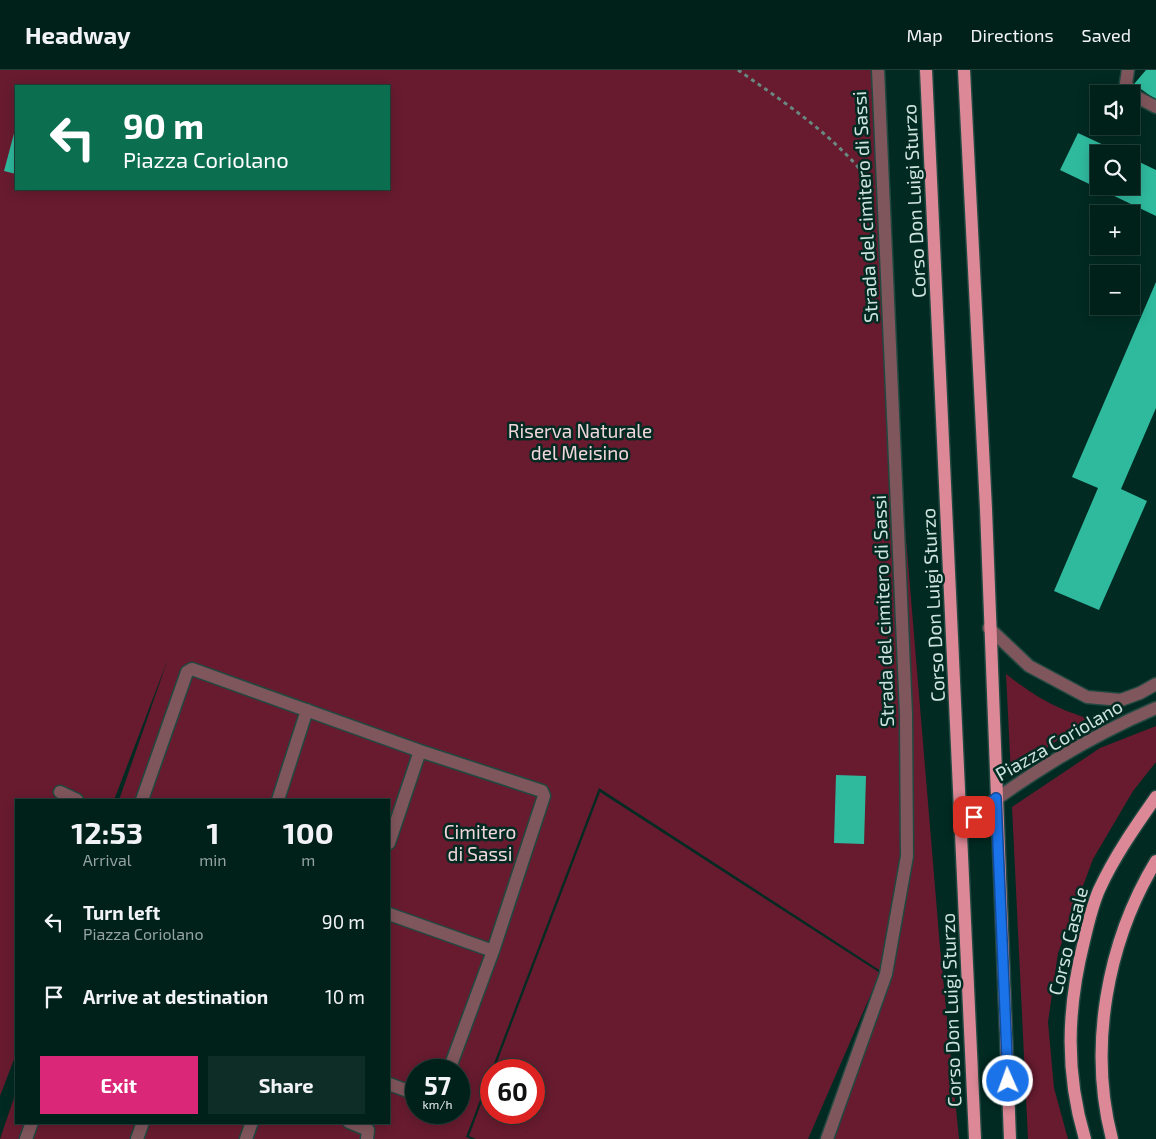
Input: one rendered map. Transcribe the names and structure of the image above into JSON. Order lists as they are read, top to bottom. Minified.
{"streets":{"main road":["Corso Don Luigi Sturzo","Corso Casale"],"street":["Strada del cimitero di Sassi","Piazza Coriolano"]},"crossings":[["Corso Don Luigi Sturzo","Piazza Coriolano"]],"parks":["Riserva Naturale del Meisino","Cimitero di Sassi"],"page":{"header":"Headway","nav":["Map","Directions","Saved"],"map_buttons":["+","−"],"turn":["90 m","Piazza Coriolano"],"eta":["12:53","Arrival","1","min","100","m"],"list":[{"name":"Turn left","note":"Piazza Coriolano","value":"90 m"},{"name":"Arrive at destination","value":"10 m"}],"buttons":["Exit","Share"],"speed":"57 km/h","limit":"60"}}
